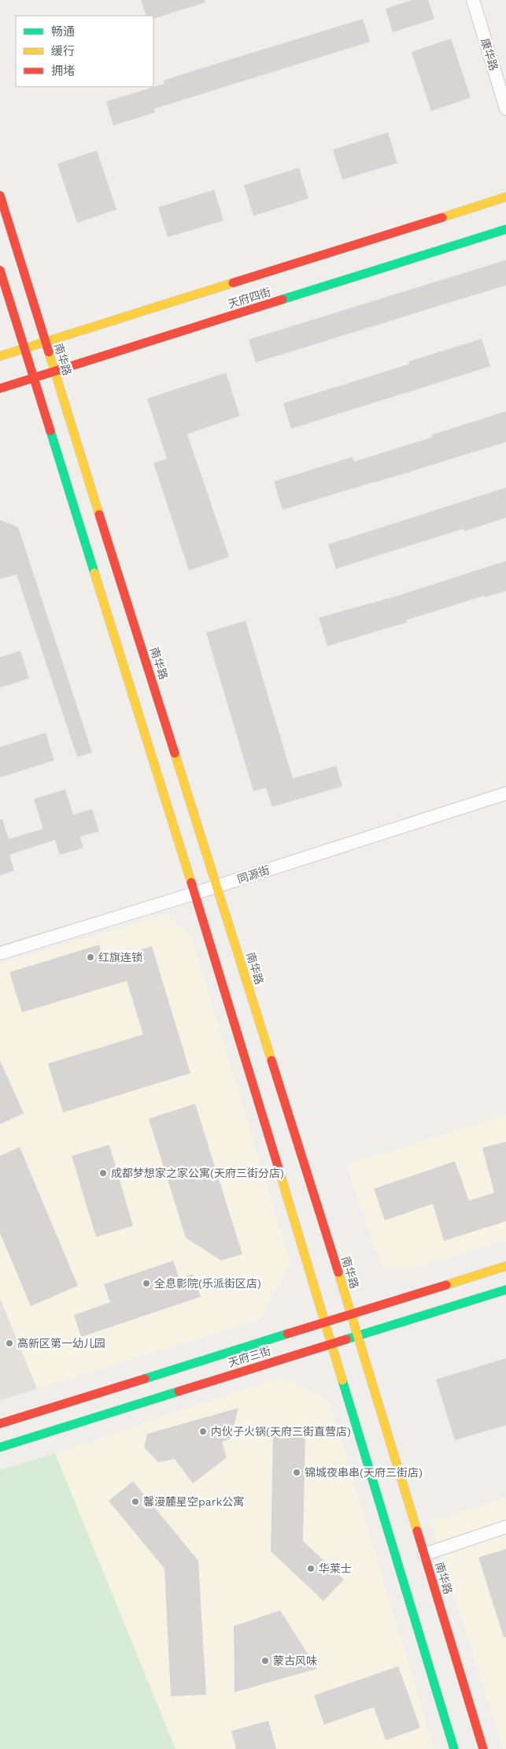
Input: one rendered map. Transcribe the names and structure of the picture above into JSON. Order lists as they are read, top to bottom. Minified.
{"streets":{"main road":["天府四街","南华路","天府三街"],"street":["康华路","同源街"]},"crossings":[["天府四街","南华路"],["南华路","同源街"],["南华路","天府三街"]],"places":["红旗连锁","成都梦想家之家公寓(天府三街分店)","全息影院(乐派街区店)","高新区第一幼儿园","内伙子火锅(天府三街直营店)","锦城夜串串(天府三街店)","馨漫麓星空park公寓","华莱士","蒙古风味"],"legend":["畅通","缓行","拥堵"]}
